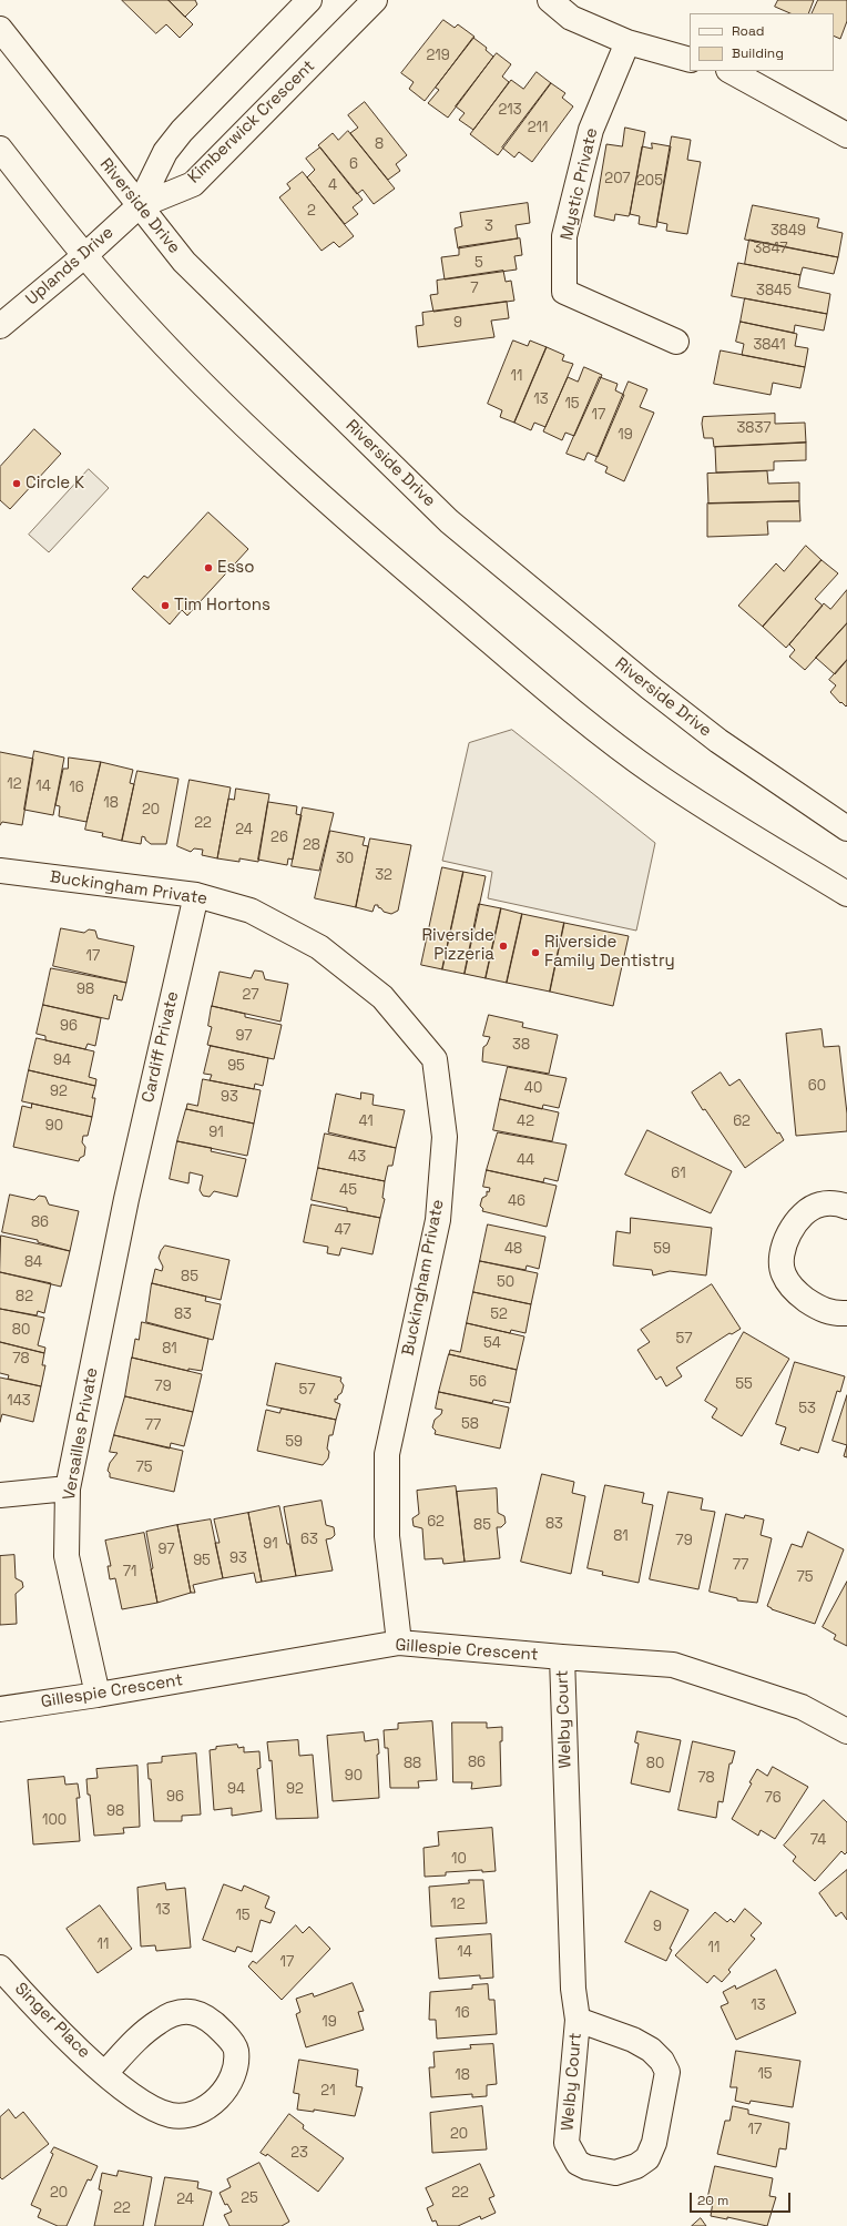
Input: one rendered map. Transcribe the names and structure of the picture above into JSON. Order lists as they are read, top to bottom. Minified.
{"streets":{"street":["Kimberwick Crescent","Mystic Private","Riverside Drive","Uplands Drive","Buckingham Private","Cardiff Private","Versailles Private","Gillespie Crescent","Welby Court","Singer Place"]},"crossings":[["Kimberwick Crescent","Riverside Drive"],["Kimberwick Crescent","Uplands Drive"],["Riverside Drive","Uplands Drive"],["Buckingham Private","Cardiff Private"],["Buckingham Private","Gillespie Crescent"],["Cardiff Private","Versailles Private"],["Versailles Private","Gillespie Crescent"],["Gillespie Crescent","Welby Court"]],"places":["Circle K","Esso","Tim Hortons","Riverside Pizzeria","Riverside Family Dentistry"],"house_numbers":["219","213","211","8","6","207","205","4","2","3","3849","3847","5","7","3845","9","3841","11","13","15","17","3837","19","12","14","16","18","20","22","24","26","28","30","32","17","98","27","96","97","38","94","95","60","40","92","93","41","42","62","90","91","43","44","61","45","46","86","47","48","59","84","85","50","82","83","52","80","57","54","81","78","56","55","79","57","143","53","58","77","59","75","62","83","85","81","63","79","91","97","93","95","77","71","75","86","88","80","90","78","94","92","96","76","98","100","74","10","12","13","15","9","11","11","14","17","13","16","19","15","18","21","17","20","23","20","22","25","24","22"],"legend":["Road","Building"],"scale_bar":"20 m"}
